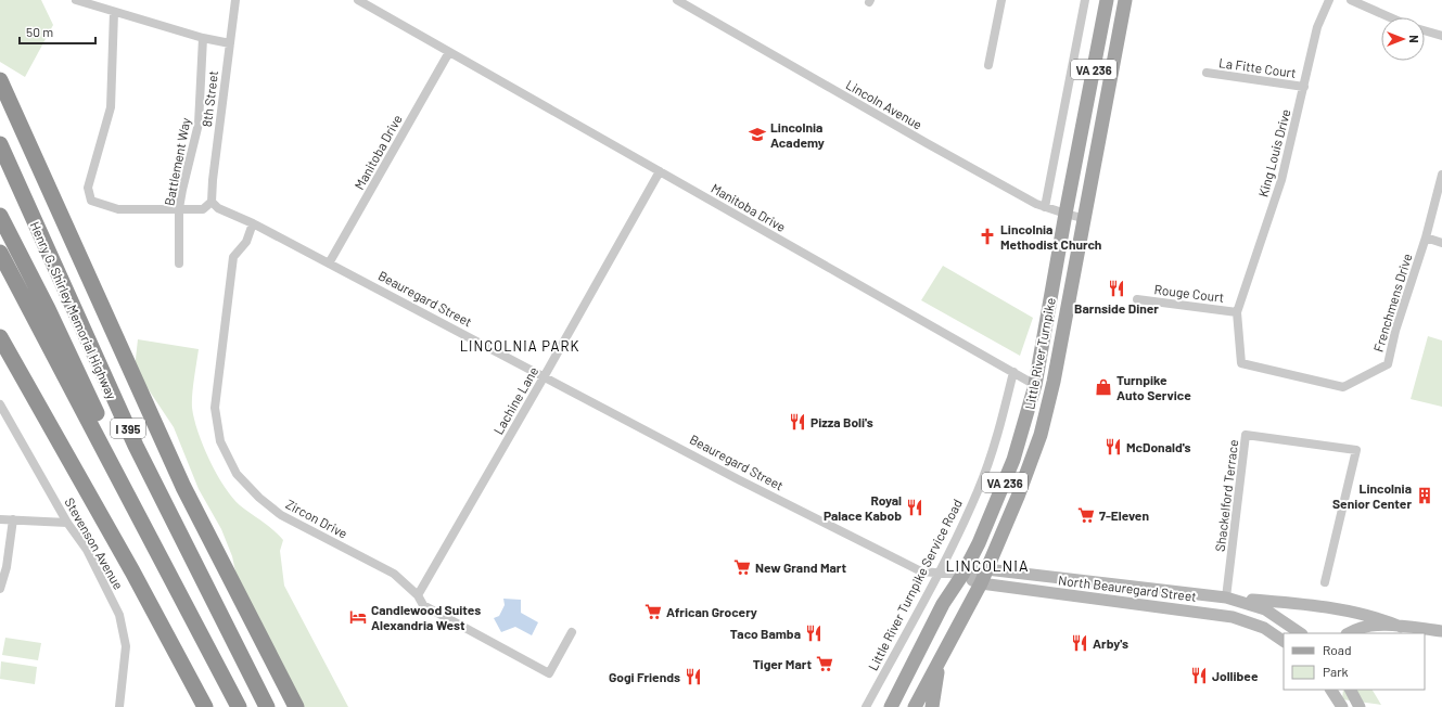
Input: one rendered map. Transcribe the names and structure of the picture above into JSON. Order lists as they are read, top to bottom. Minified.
{"streets":{"highway":["Henry G. Shirley Memorial Highway","I 395"],"main road":["VA 236","Beauregard Street","Little River Turnpike","North Beauregard Street"],"street":["La Fitte Court","8th Street","Lincoln Avenue","Manitoba Drive","King Louis Drive","Battlement Way","Rouge Court","Frenchmens Drive","Lachine Lane","Shackelford Terrace","Zircon Drive","Stevenson Avenue","Little River Turnpike Service Road"]},"crossings":[["La Fitte Court","King Louis Drive"],["8th Street","Beauregard Street"],["Lincoln Avenue","Little River Turnpike"],["Manitoba Drive","Beauregard Street"],["Manitoba Drive","Little River Turnpike"],["Manitoba Drive","Lachine Lane"],["Manitoba Drive","Little River Turnpike Service Road"],["King Louis Drive","Rouge Court"],["King Louis Drive","Frenchmens Drive"],["Rouge Court","Frenchmens Drive"],["Beauregard Street","Little River Turnpike"],["Beauregard Street","Lachine Lane"],["Beauregard Street","Zircon Drive"],["Beauregard Street","Little River Turnpike Service Road"],["Beauregard Street","North Beauregard Street"],["Little River Turnpike","North Beauregard Street"],["Lachine Lane","Zircon Drive"],["Shackelford Terrace","North Beauregard Street"]],"districts":["LINCOLNIA PARK","LINCOLNIA"],"places":{"school or university":["Lincolnia Academy"],"church":["Lincolnia Methodist Church"],"restaurant":["Barnside Diner","Pizza Boli's","McDonald's","Royal Palace Kabob","Taco Bamba","Arby's","Jollibee","Gogi Friends"],"shop":["Turnpike Auto Service"],"building":["Lincolnia Senior Center"],"supermarket":["7-Eleven","New Grand Mart","African Grocery","Tiger Mart"],"hotel":["Candlewood Suites Alexandria West"]},"legend":["Road","Park"],"scale_bar":"50 m","north":"right"}
